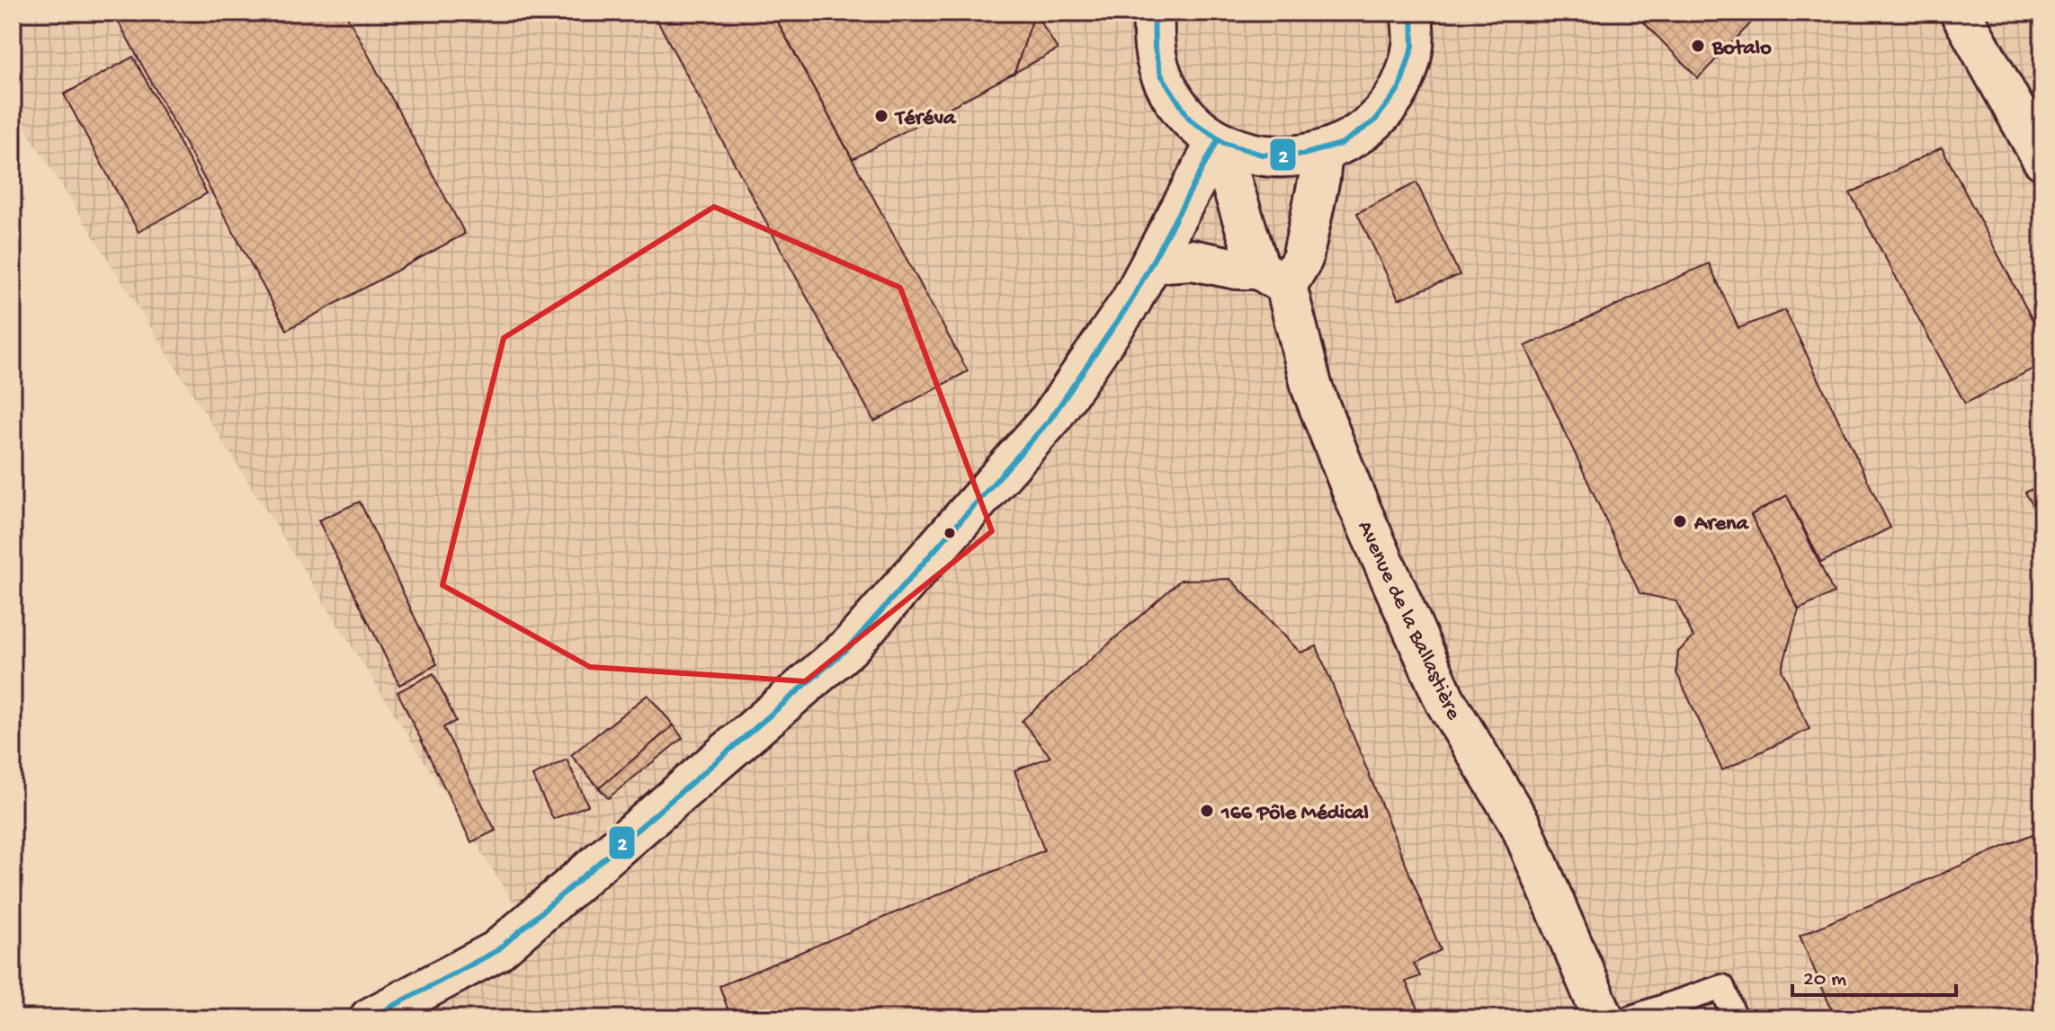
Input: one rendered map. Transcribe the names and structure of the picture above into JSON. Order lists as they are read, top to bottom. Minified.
{"streets":{"main road":["Avenue de la Ballastière"]},"places":["Botalo","Téréva","Arena","166 Pôle Médical"],"lines":["transit line 2"],"scale_bar":"20 m"}
